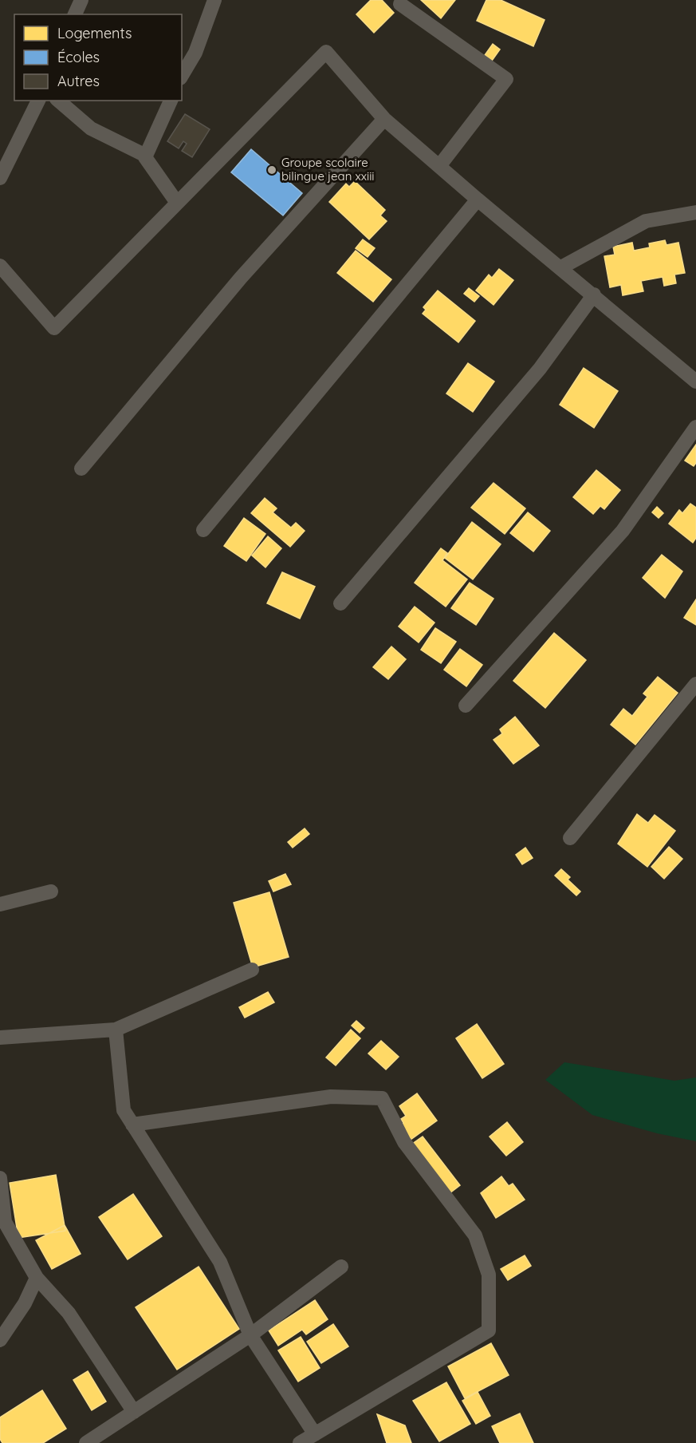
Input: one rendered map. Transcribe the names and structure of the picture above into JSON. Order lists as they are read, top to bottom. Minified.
{"places":["Groupe scolaire bilingue jean xxiii"],"legend":["Logements","Écoles","Autres"]}
